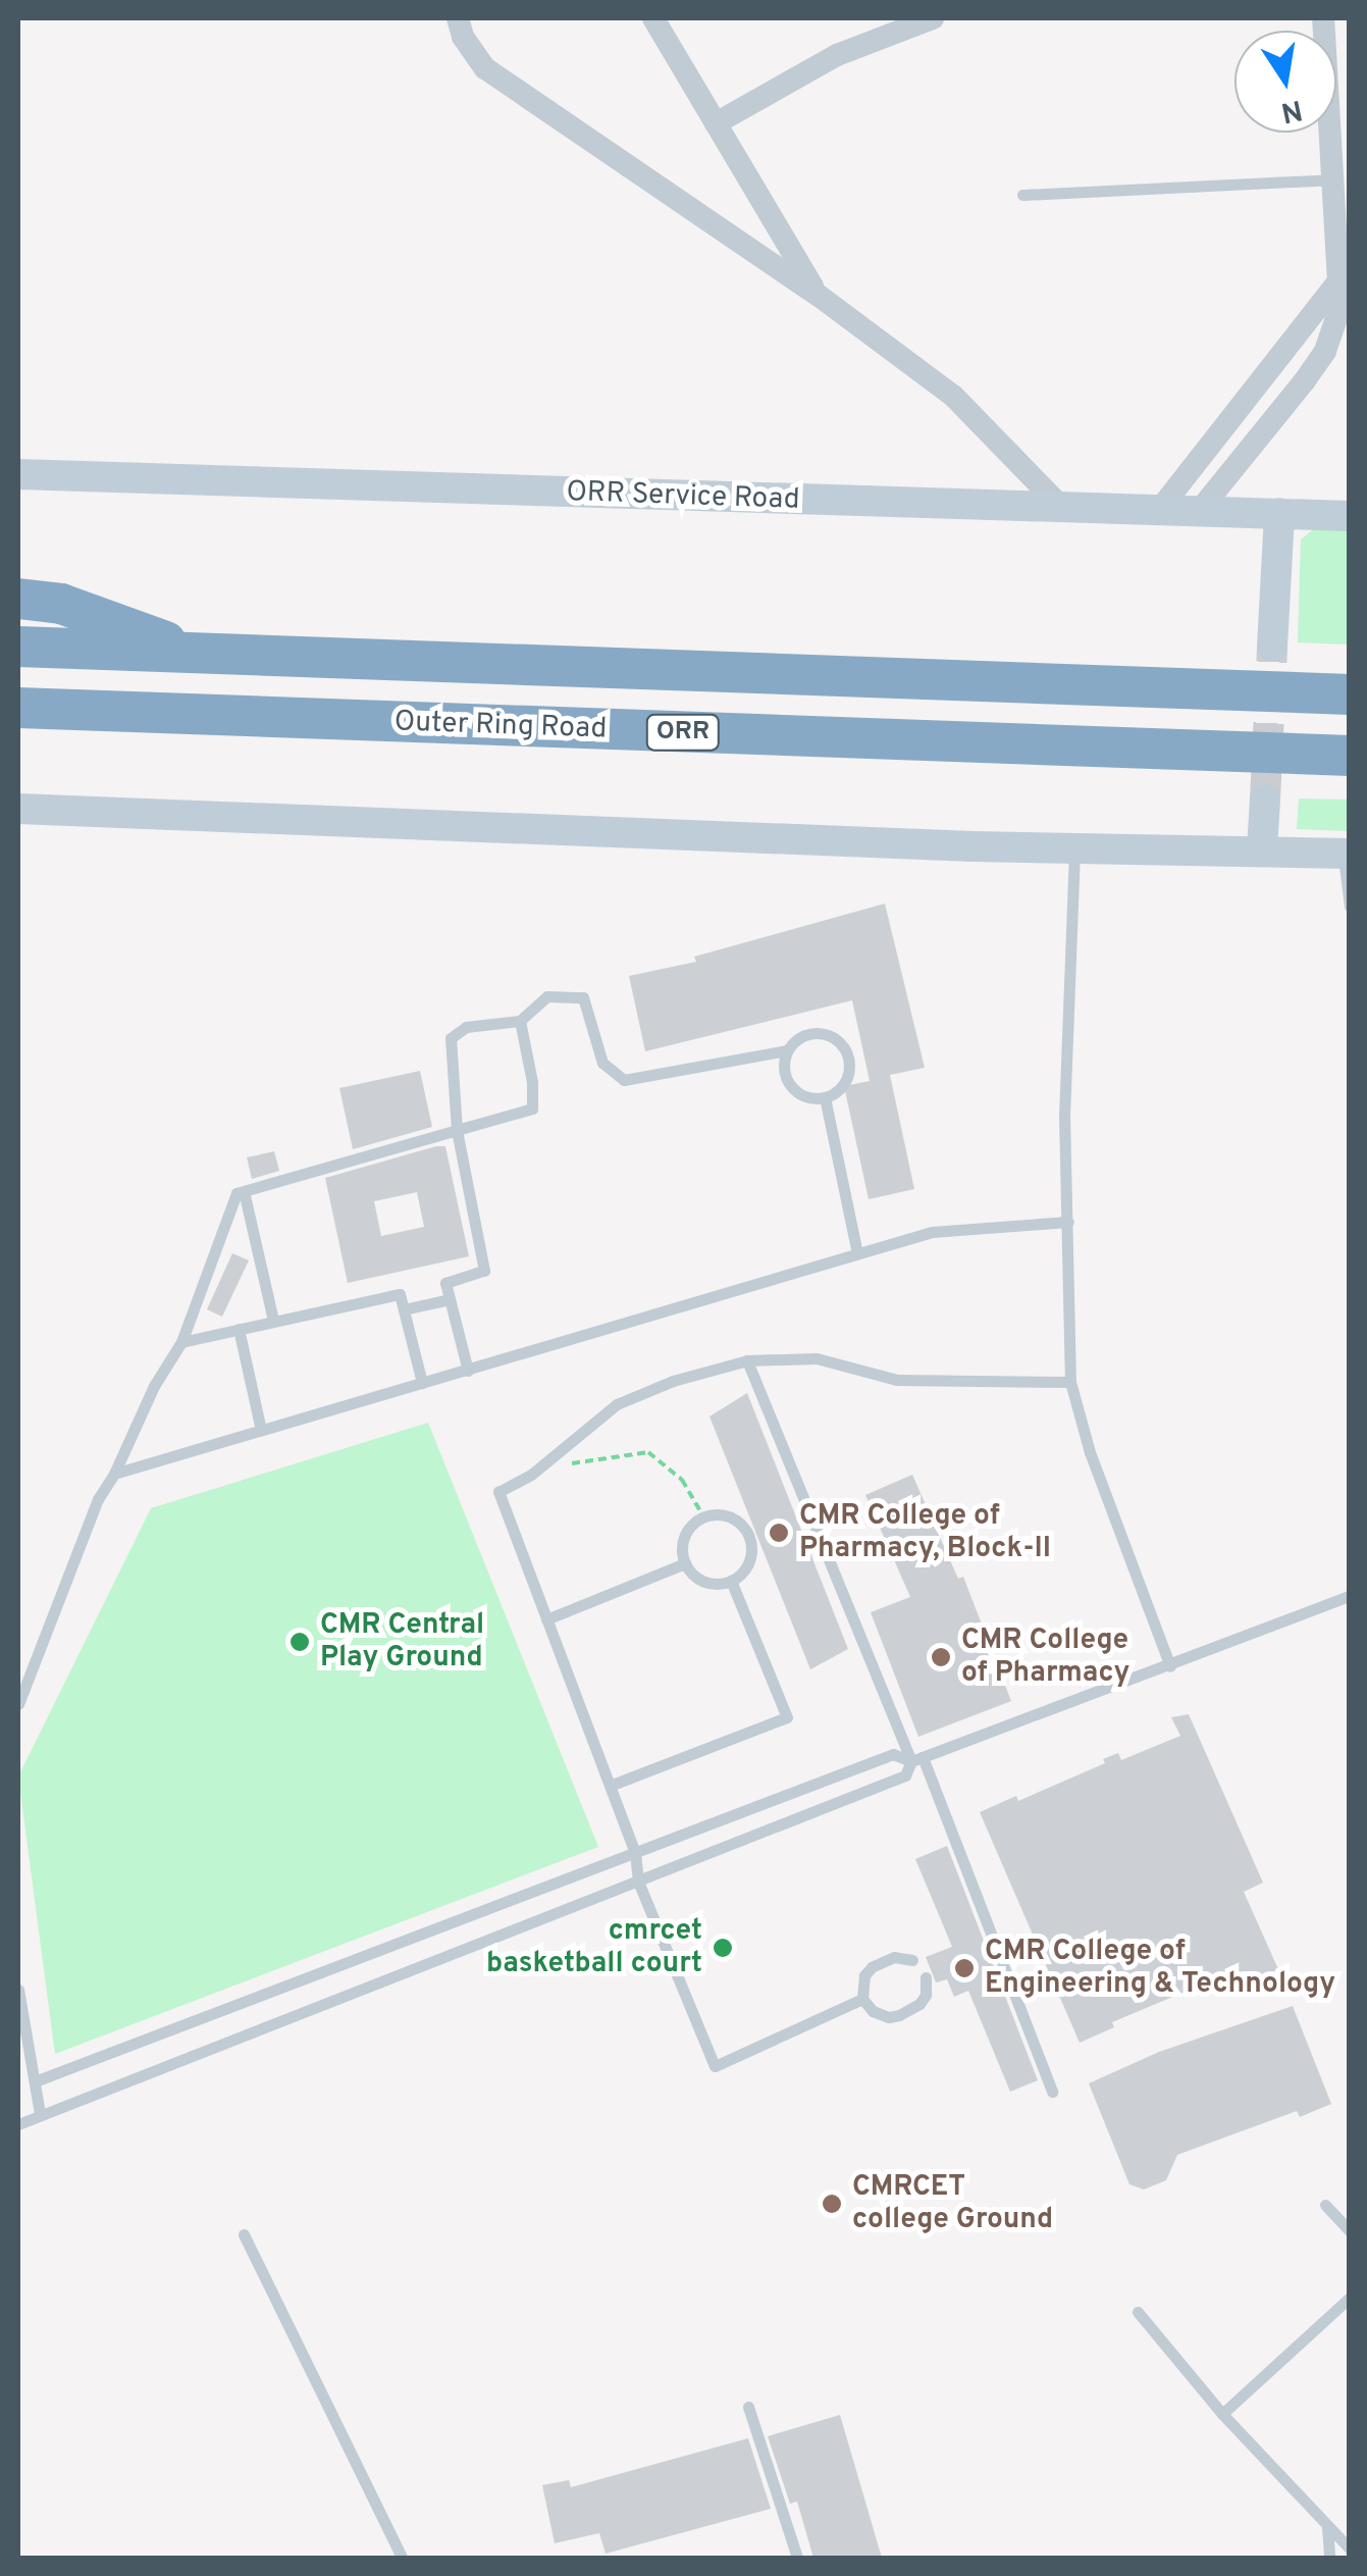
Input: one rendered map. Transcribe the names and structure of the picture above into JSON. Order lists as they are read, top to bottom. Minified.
{"streets":{"highway":["Outer Ring Road","ORR"],"main road":["ORR Service Road"]},"places":["CMR College of Pharmacy, Block-II","CMR Central Play Ground","CMR College of Pharmacy","cmrcet basketball court","CMR College of Engineering & Technology","CMRCET college Ground"],"north":"bottom"}
